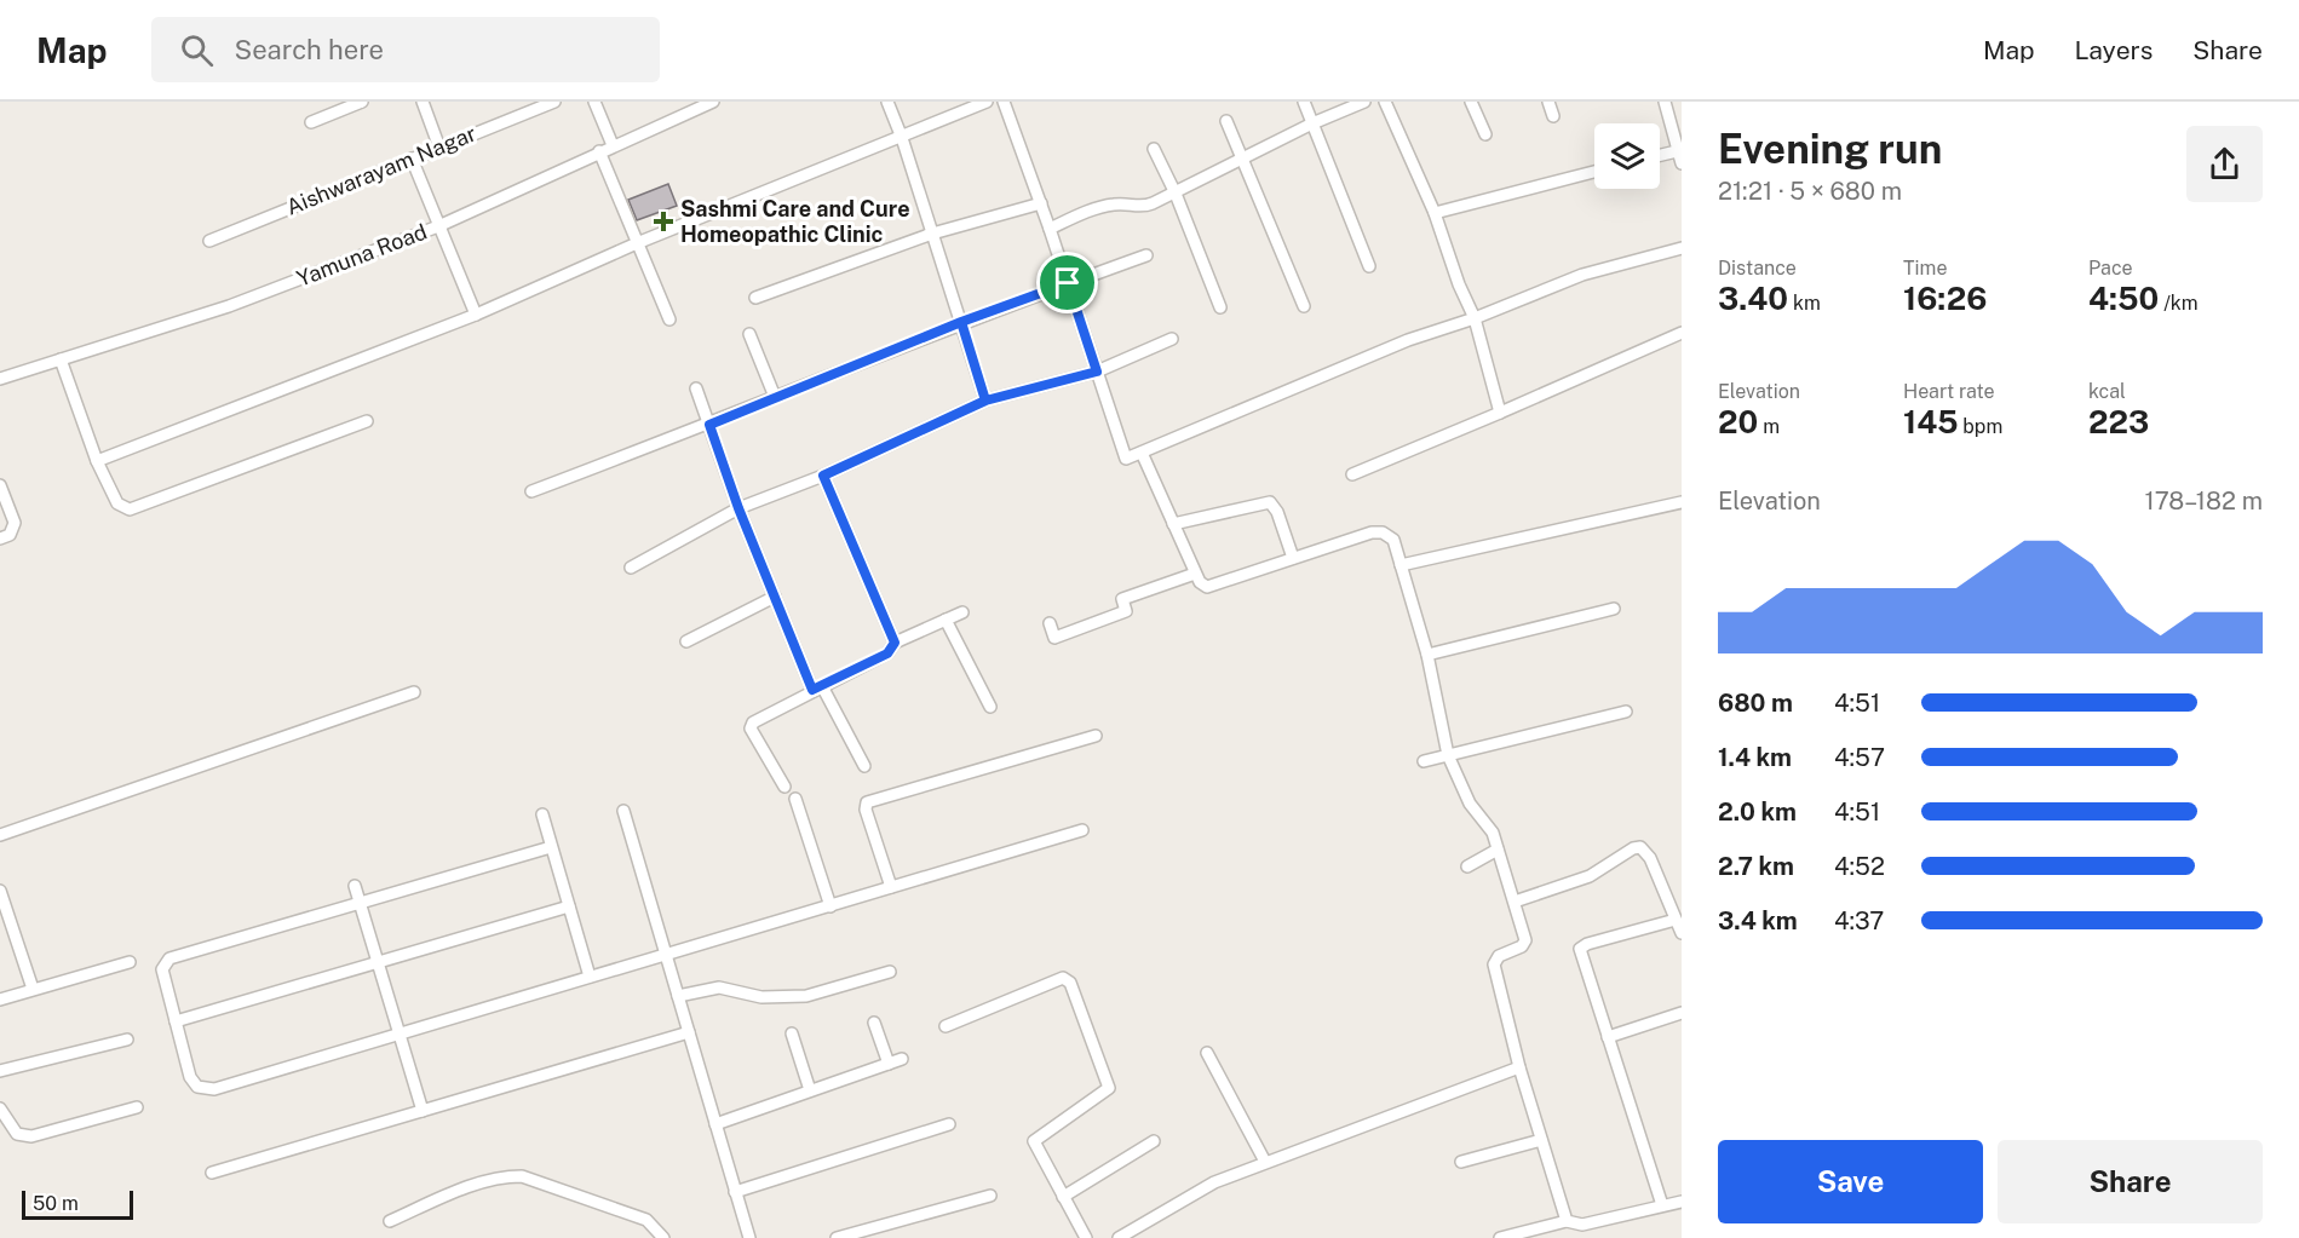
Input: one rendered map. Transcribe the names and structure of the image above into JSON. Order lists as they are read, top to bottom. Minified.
{"streets":{"street":["Aishwarayam Nagar","Yamuna Road"]},"places":{"health":["Sashmi Care and Cure Homeopathic Clinic"]},"scale_bar":"50 m","page":{"header":"Map","search":"Search here","nav":["Map","Layers","Share"],"heading":["Evening run","21:21 · 5 × 680 m"],"stats":[["Distance","3.40 km"],["Time","16:26"],["Pace","4:50 /km"],["Elevation","20 m"],["Heart rate","145 bpm"],["kcal","223"]],"chart":["Elevation","178–182 m"],"list":[{"name":"680 m","note":"4:51"},{"name":"1.4 km","note":"4:57"},{"name":"2.0 km","note":"4:51"},{"name":"2.7 km","note":"4:52"},{"name":"3.4 km","note":"4:37"}],"buttons":["Save","Share"],"scale":"50 m"}}
